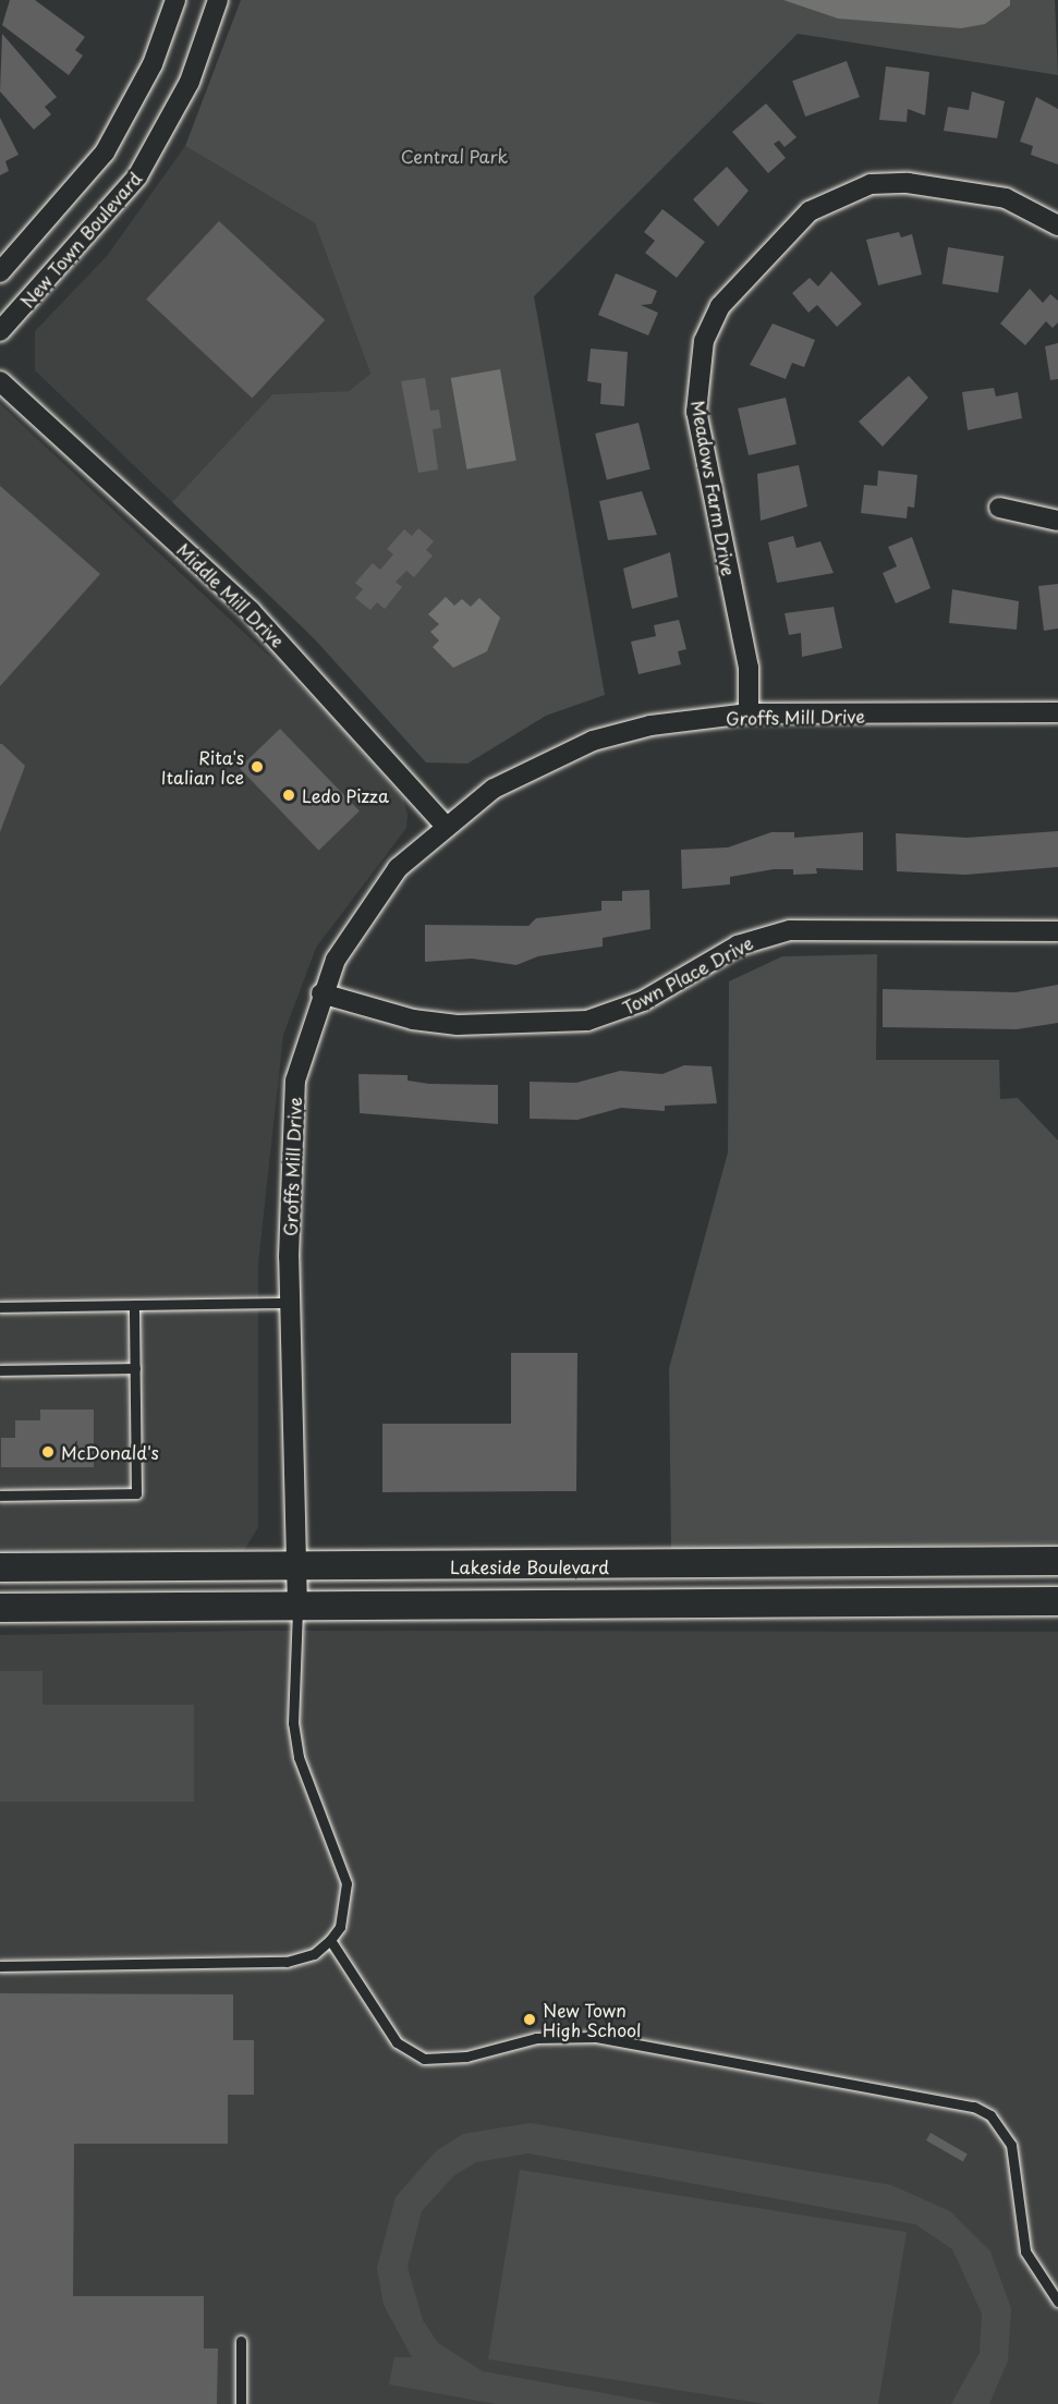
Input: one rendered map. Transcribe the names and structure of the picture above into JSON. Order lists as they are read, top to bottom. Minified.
{"streets":{"main road":["Lakeside Boulevard"],"street":["New Town Boulevard","Meadows Farm Drive","Middle Mill Drive","Groffs Mill Drive","Town Place Drive"]},"crossings":[["Meadows Farm Drive","Groffs Mill Drive"],["Middle Mill Drive","Groffs Mill Drive"],["Groffs Mill Drive","Town Place Drive"],["Groffs Mill Drive","Lakeside Boulevard"]],"parks":["Central Park"],"places":["Rita's Italian Ice","Ledo Pizza","McDonald's","New Town High School"]}
